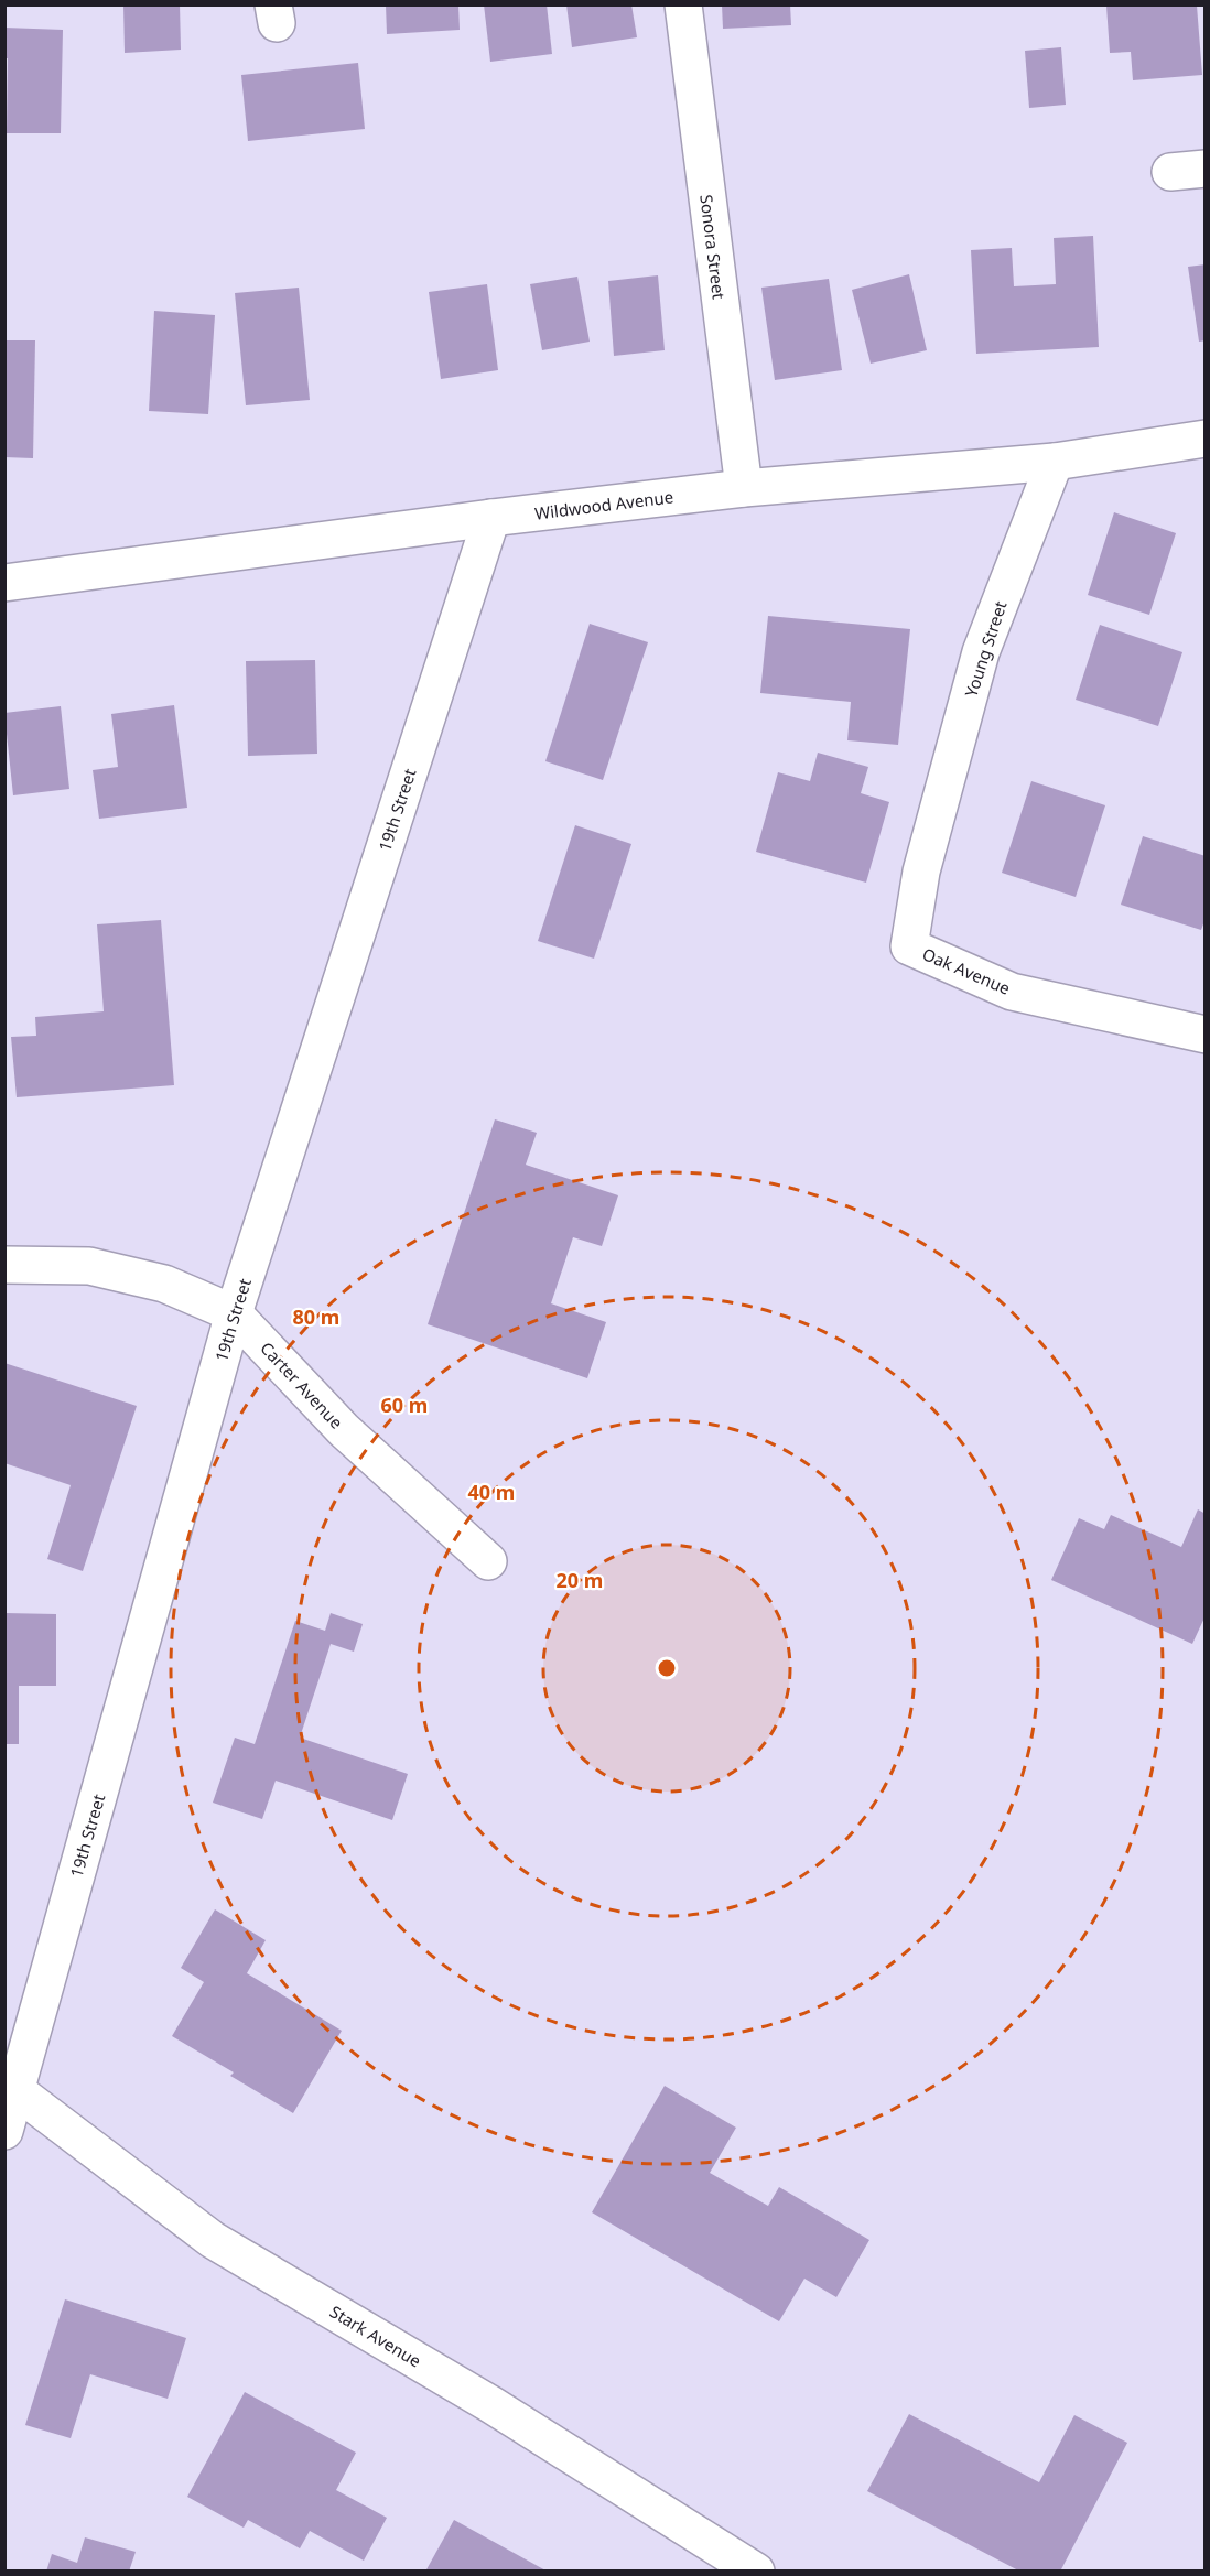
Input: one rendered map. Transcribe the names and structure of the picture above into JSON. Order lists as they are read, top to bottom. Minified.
{"streets":{"street":["Sonora Street","Wildwood Avenue","Young Street","19th Street","Oak Avenue","Carter Avenue","Stark Avenue"]},"crossings":[["Sonora Street","Wildwood Avenue"],["Wildwood Avenue","Young Street"],["Wildwood Avenue","19th Street"],["Young Street","Oak Avenue"],["19th Street","Carter Avenue"],["19th Street","Stark Avenue"]],"rings":["80 m","60 m","40 m","20 m"]}
